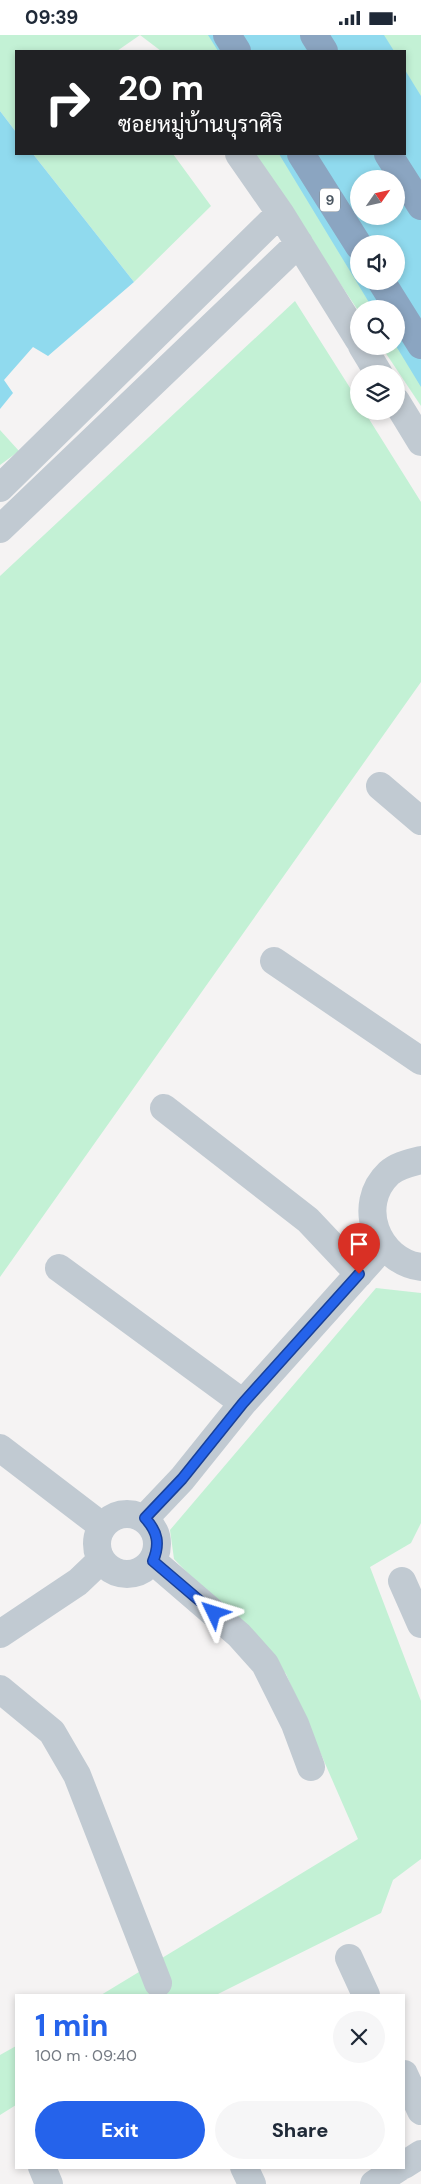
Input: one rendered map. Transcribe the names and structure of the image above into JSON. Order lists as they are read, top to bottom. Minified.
{"streets":{"highway":["9"]},"north":"top right","page":{"status":"09:39","turn":["20 m","ซอยหมู่บ้านบุราศิริ"],"heading":["1 min","100 m · 09:40"],"buttons":["Exit","Share"]}}
